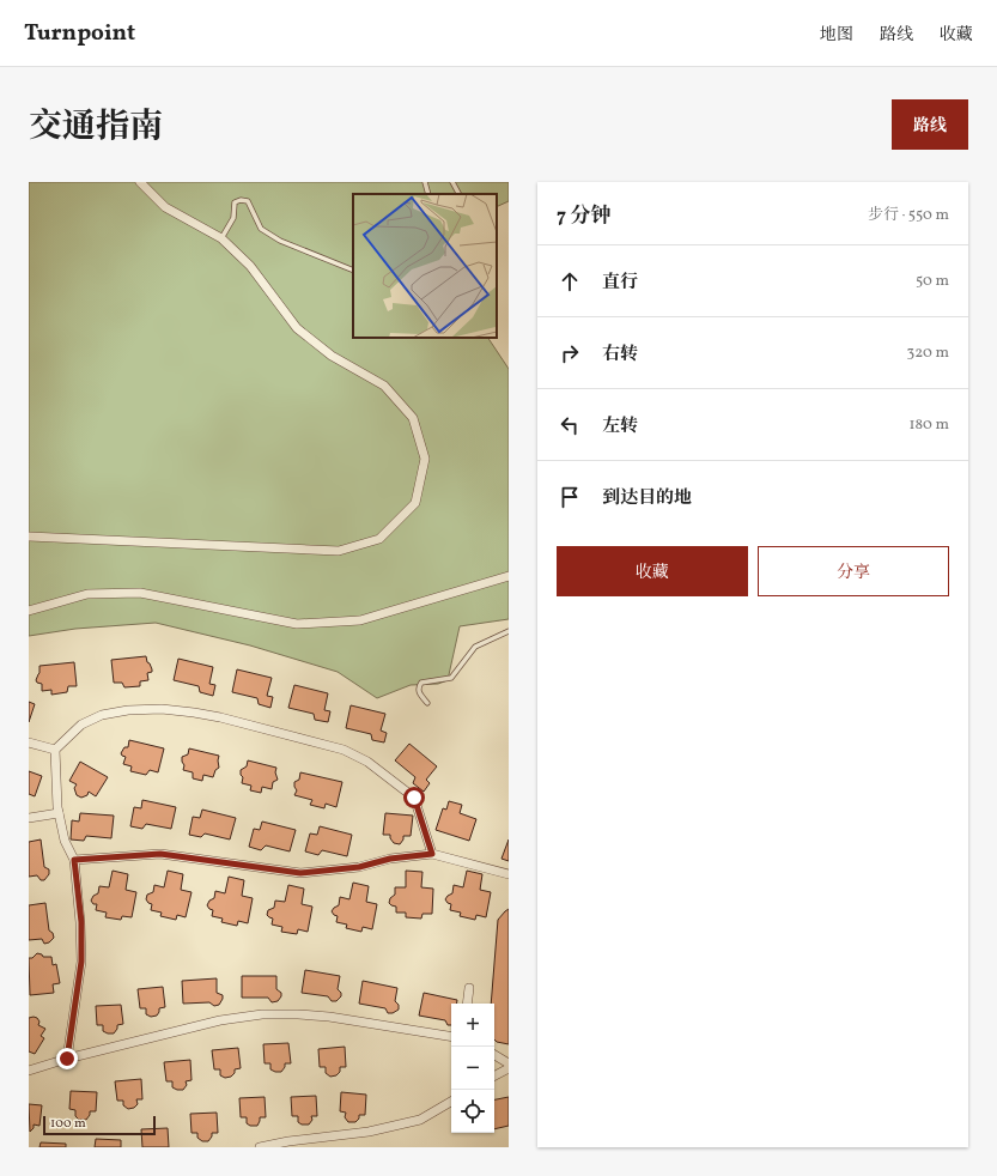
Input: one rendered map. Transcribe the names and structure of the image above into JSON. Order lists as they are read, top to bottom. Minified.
{"scale_bar":"100 m","page":{"header":"Turnpoint","nav":["地图","路线","收藏"],"title":"交通指南","buttons":["路线",["收藏","分享"]],"heading":["7 分钟","步行 · 550 m"],"list":[["直行","50 m"],["右转","320 m"],["左转","180 m"],"到达目的地"],"map_buttons":["+","−"],"scale":"100 m"}}
